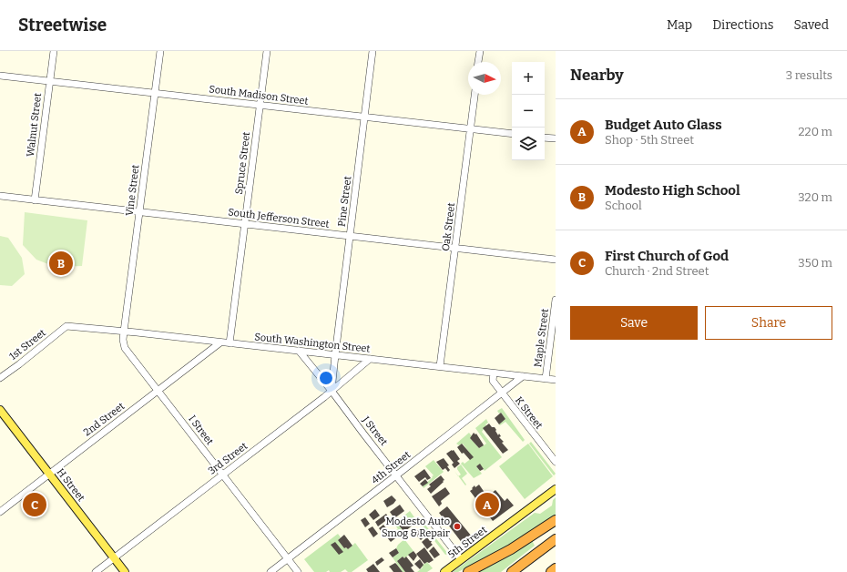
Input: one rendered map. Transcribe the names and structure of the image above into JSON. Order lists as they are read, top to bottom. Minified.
{"streets":{"main road":["H Street","5th Street"],"street":["South Madison Street","Walnut Street","Spruce Street","Vine Street","Pine Street","South Jefferson Street","Oak Street","Maple Street","South Washington Street","1st Street","K Street","2nd Street","I Street","J Street","3rd Street","4th Street"]},"crossings":[["South Madison Street","Walnut Street"],["South Madison Street","Spruce Street"],["South Madison Street","Vine Street"],["South Madison Street","Pine Street"],["South Madison Street","Oak Street"],["Walnut Street","South Jefferson Street"],["Spruce Street","South Jefferson Street"],["Spruce Street","South Washington Street"],["Vine Street","South Jefferson Street"],["Vine Street","South Washington Street"],["Vine Street","I Street"],["Pine Street","South Jefferson Street"],["Pine Street","South Washington Street"],["Pine Street","J Street"],["Pine Street","3rd Street"],["South Jefferson Street","Oak Street"],["Oak Street","South Washington Street"],["Maple Street","South Washington Street"],["South Washington Street","1st Street"],["South Washington Street","K Street"],["South Washington Street","2nd Street"],["South Washington Street","I Street"],["South Washington Street","J Street"],["South Washington Street","3rd Street"],["South Washington Street","4th Street"],["K Street","4th Street"],["2nd Street","I Street"],["2nd Street","H Street"],["I Street","3rd Street"],["I Street","4th Street"],["J Street","3rd Street"],["J Street","4th Street"],["J Street","5th Street"],["3rd Street","H Street"]],"places":["Modesto Auto Smog & Repair"],"north":"right","page":{"header":"Streetwise","nav":["Map","Directions","Saved"],"heading":["Nearby","3 results"],"map_buttons":["+","−"],"list":[{"mark":"A","name":"Budget Auto Glass","note":"Shop · 5th Street","value":"220 m"},{"mark":"B","name":"Modesto High School","note":"School","value":"320 m"},{"mark":"C","name":"First Church of God","note":"Church · 2nd Street","value":"350 m"}],"pins":["B","A","C"],"buttons":["Save","Share"]}}
